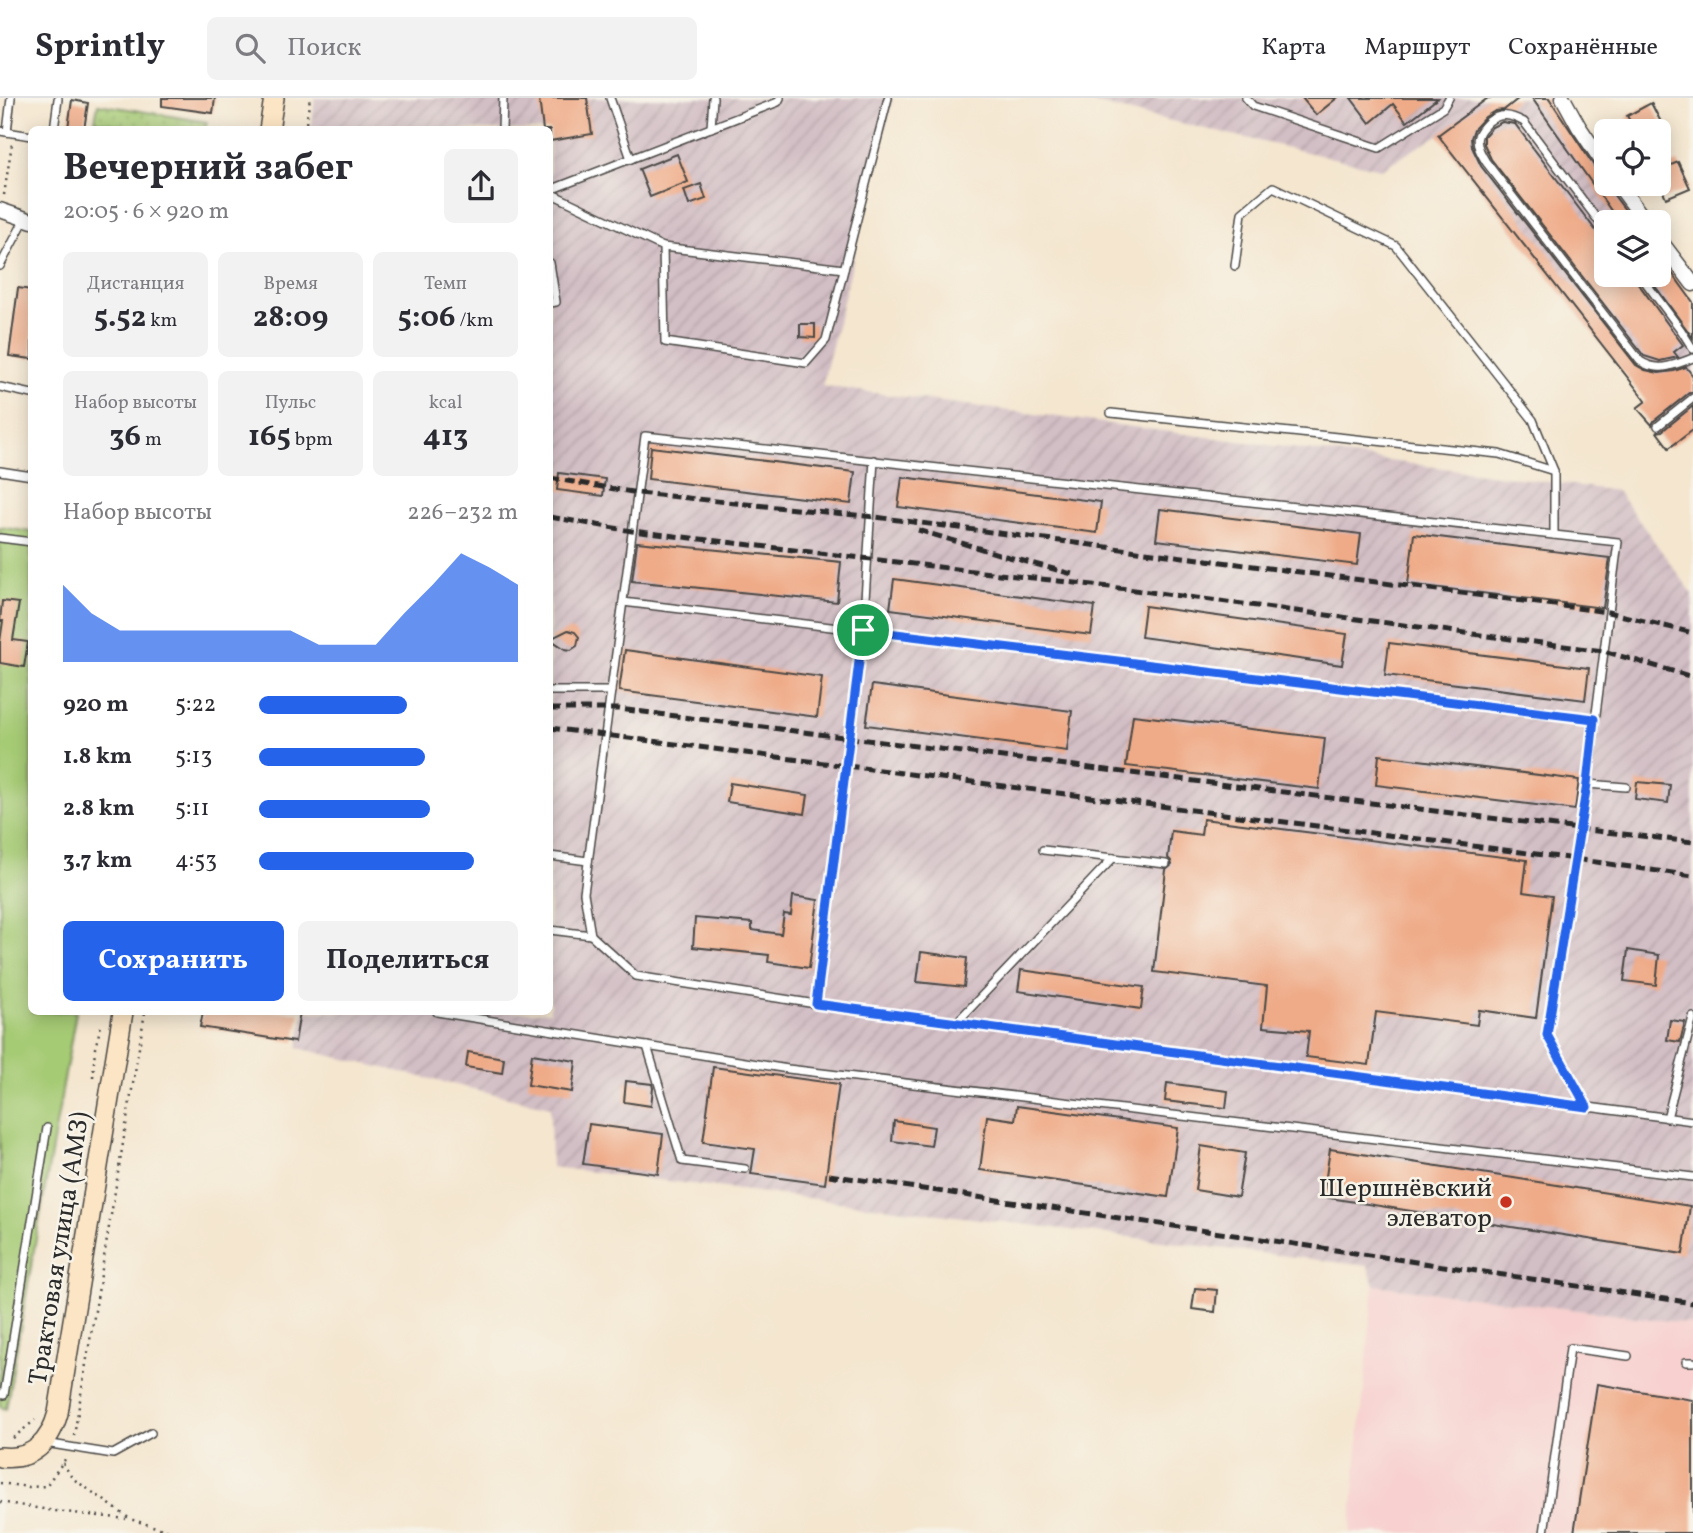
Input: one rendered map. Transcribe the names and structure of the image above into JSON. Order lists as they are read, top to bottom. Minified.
{"streets":{"street":["Трактовая улица (АМЗ)"]},"places":["Шершнёвский элеватор"],"page":{"header":"Sprintly","search":"Поиск","nav":["Карта","Маршрут","Сохранённые"],"heading":["Вечерний забег","20:05 · 6 × 920 m"],"stats":[["Дистанция","5.52 km"],["Время","28:09"],["Темп","5:06 /km"],["Набор высоты","36 m"],["Пульс","165 bpm"],["kcal","413"]],"chart":["Набор высоты","226–232 m"],"list":[{"name":"920 m","note":"5:22"},{"name":"1.8 km","note":"5:13"},{"name":"2.8 km","note":"5:11"},{"name":"3.7 km","note":"4:53"}],"buttons":["Сохранить","Поделиться"]}}
